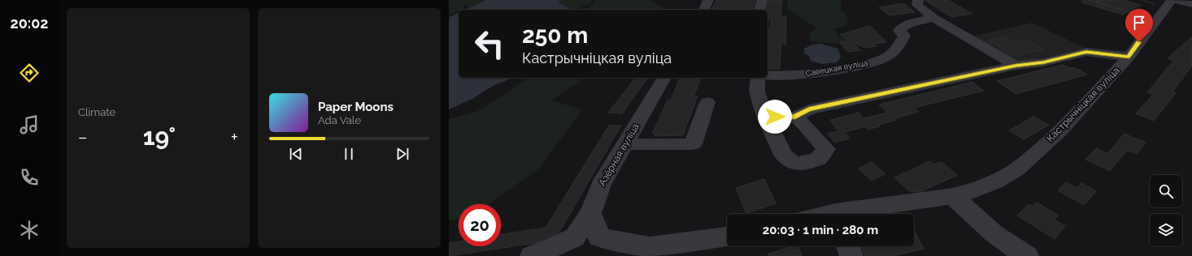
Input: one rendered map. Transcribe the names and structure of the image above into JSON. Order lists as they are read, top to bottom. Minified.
{"streets":{"street":["Савецкая вуліца","Кастрычніцкая вуліца","Азёрная вуліца"]},"page":{"tabs":"20:02","tile":"Climate","turn":["250 m","Кастрычніцкая вуліца"],"song":["Paper Moons","Ada Vale"],"heat":["−","19°","+"],"limit":"20","trip":"20:03 · 1 min · 280 m"}}
